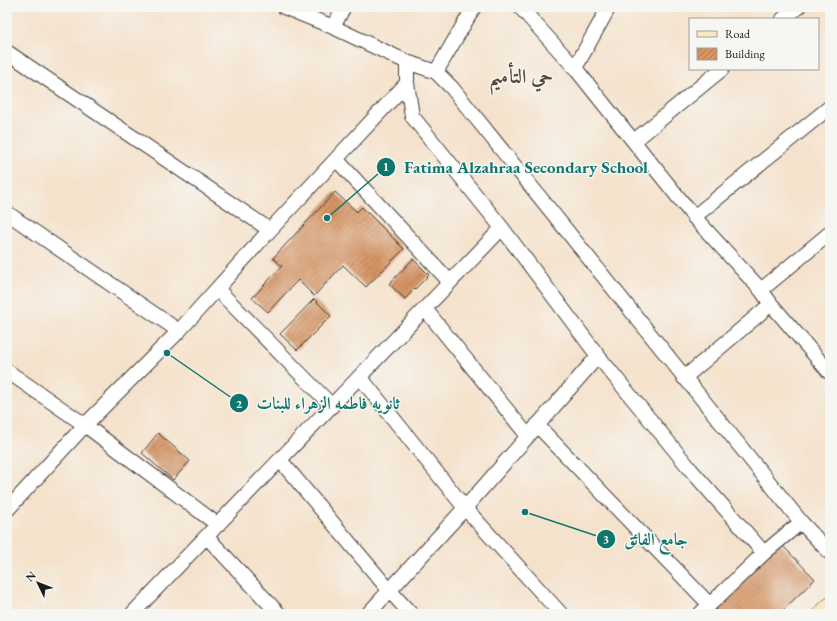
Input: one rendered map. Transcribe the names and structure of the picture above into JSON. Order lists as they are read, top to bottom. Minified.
{"districts":["حي التأميم"],"places":["Fatima Alzahraa Secondary School","ثانويه فاطمه الزهراء للبنات","جامع الفائق"],"legend":["Road","Building"],"north":"top left"}
